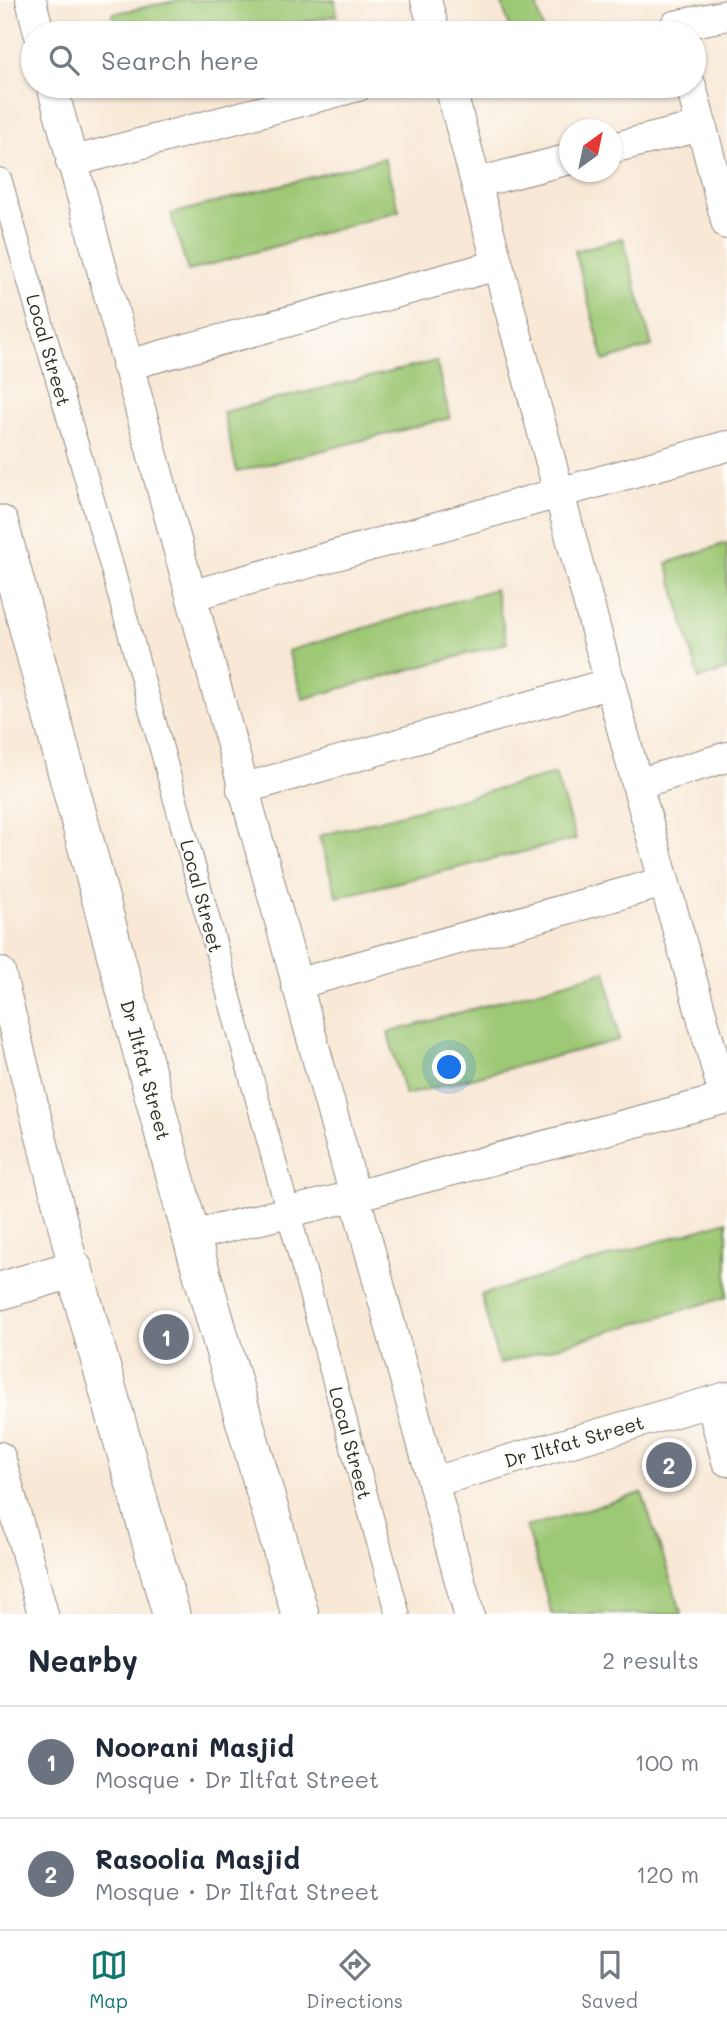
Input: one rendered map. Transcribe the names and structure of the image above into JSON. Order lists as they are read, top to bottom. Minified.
{"streets":{"street":["Local Street","Dr Iltfat Street"]},"north":"top right","page":{"search":"Search here","pins":["1","2"],"heading":["Nearby","2 results"],"list":[{"mark":"1","name":"Noorani Masjid","note":"Mosque · Dr Iltfat Street","value":"100 m"},{"mark":"2","name":"Rasoolia Masjid","note":"Mosque · Dr Iltfat Street","value":"120 m"}],"nav":["Map","Directions","Saved"]}}
